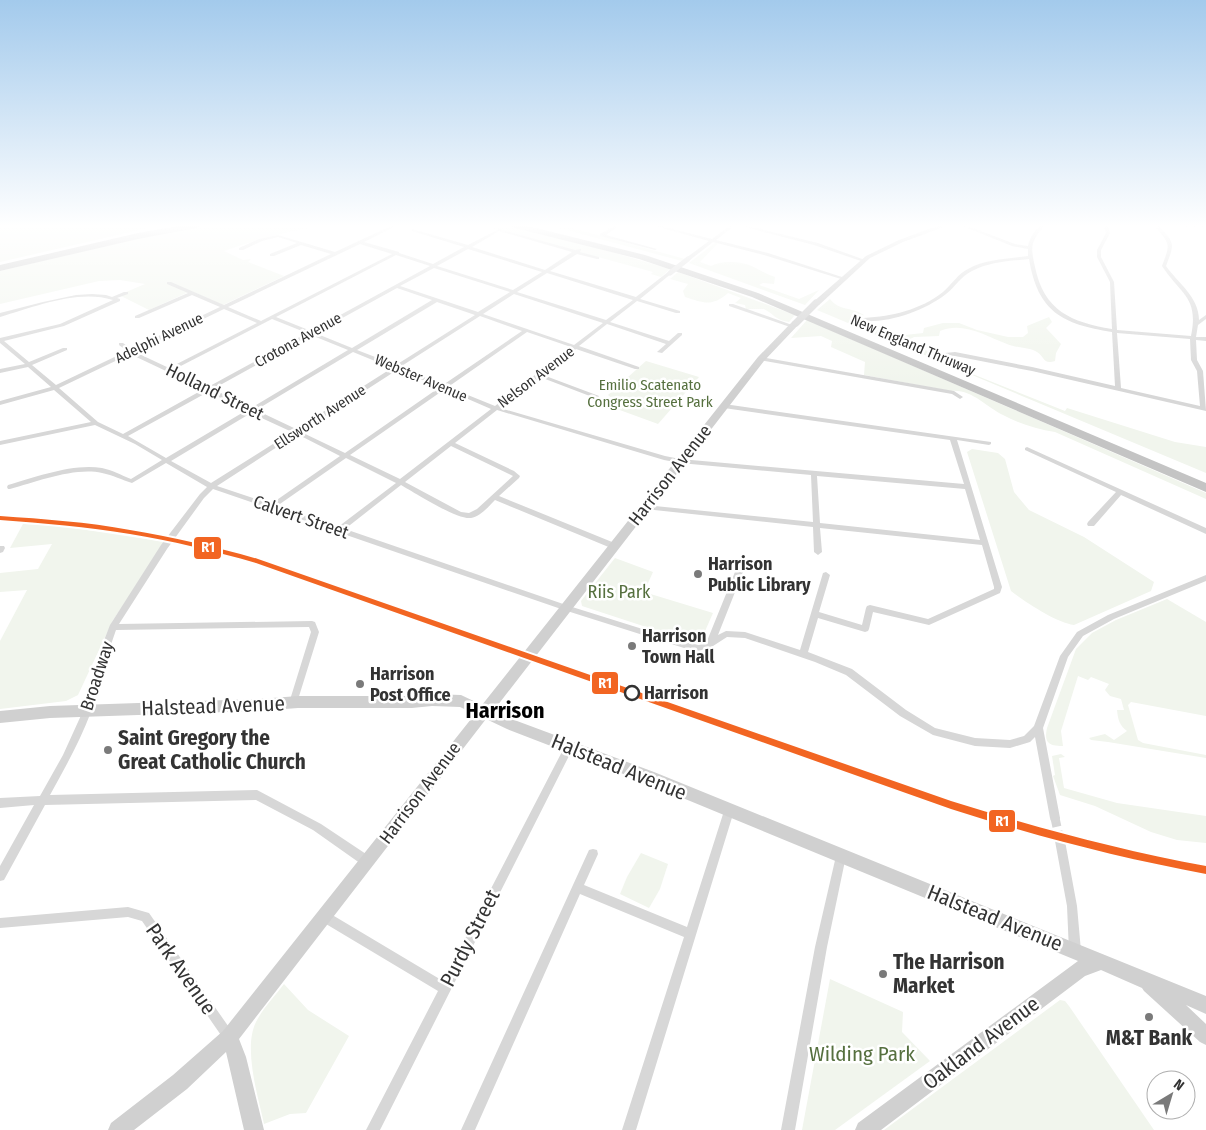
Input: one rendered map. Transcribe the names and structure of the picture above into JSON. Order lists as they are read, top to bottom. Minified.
{"streets":{"highway":["New England Thruway"],"main road":["Harrison Avenue","Halstead Avenue","Park Avenue","Oakland Avenue"],"street":["Adelphi Avenue","Crotona Avenue","Nelson Avenue","Webster Avenue","Holland Street","Ellsworth Avenue","Calvert Street","Broadway","Purdy Street"]},"crossings":[["Adelphi Avenue","Holland Street"],["Adelphi Avenue","Calvert Street"],["Crotona Avenue","Webster Avenue"],["Crotona Avenue","Holland Street"],["Crotona Avenue","Calvert Street"],["Nelson Avenue","Webster Avenue"],["Nelson Avenue","Holland Street"],["Nelson Avenue","Calvert Street"],["Webster Avenue","Ellsworth Avenue"],["Webster Avenue","Harrison Avenue"],["Holland Street","Ellsworth Avenue"],["Ellsworth Avenue","Calvert Street"],["Ellsworth Avenue","Broadway"],["Harrison Avenue","Calvert Street"],["Harrison Avenue","Halstead Avenue"],["Harrison Avenue","Park Avenue"],["Calvert Street","Broadway"],["Broadway","Halstead Avenue"],["Halstead Avenue","Purdy Street"],["Halstead Avenue","Oakland Avenue"]],"districts":["Harrison"],"parks":["Emilio Scatenato Congress Street Park","Riis Park","Wilding Park"],"places":["Harrison Public Library","Harrison Town Hall","Harrison Post Office","Harrison","Saint Gregory the Great Catholic Church","The Harrison Market","M&T Bank"],"lines":["transit line R1"],"north":"top right"}
